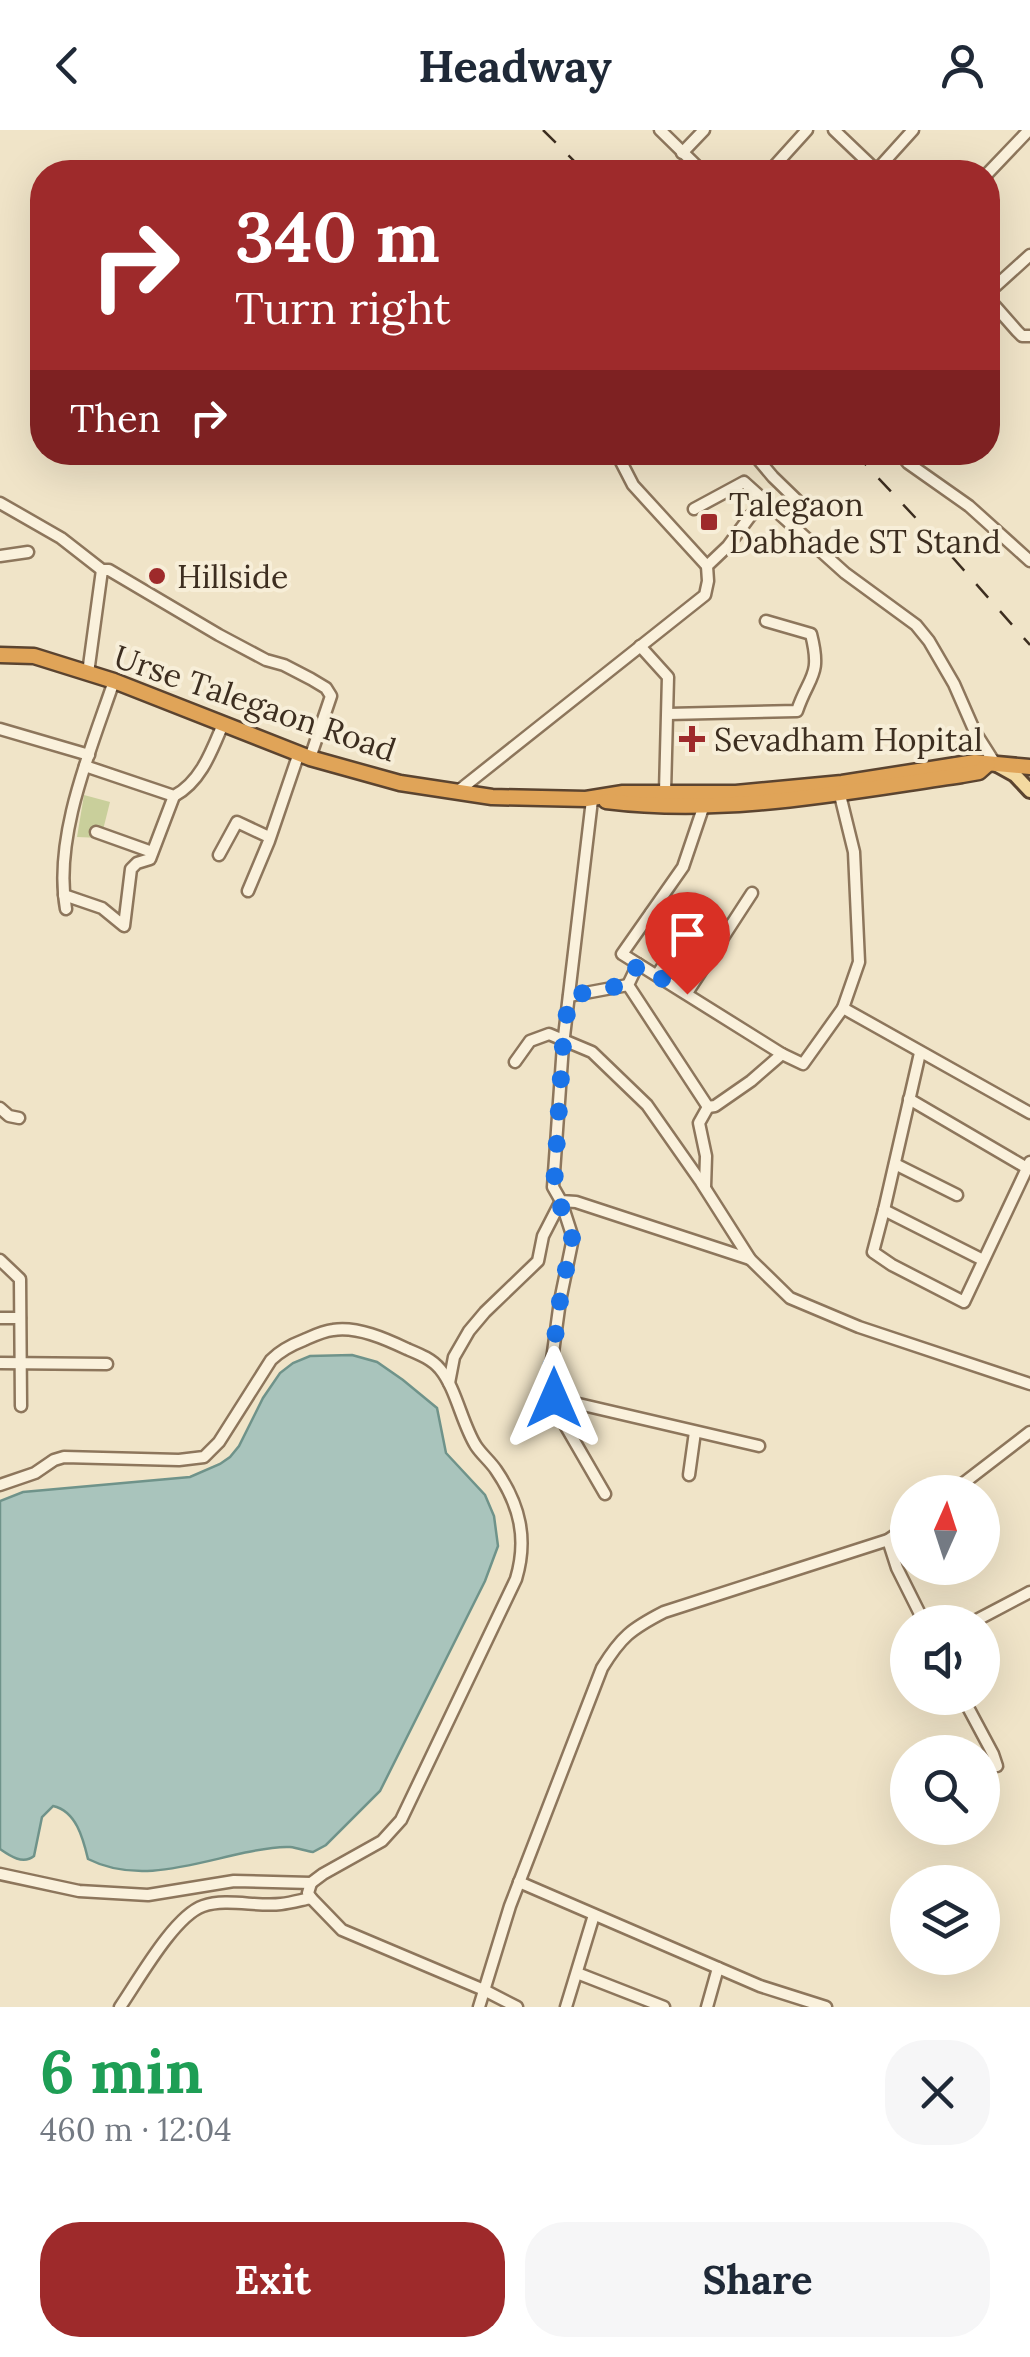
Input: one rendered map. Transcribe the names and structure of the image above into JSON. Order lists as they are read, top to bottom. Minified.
{"streets":{"highway":["Urse Talegaon Road"]},"places":{"transit":["Talegaon Dabhade ST Stand"],"other":["Hillside"],"health":["Sevadham Hopital"]},"north":"top","page":{"header":"Headway","turn":["340 m","Turn right"],"then":"Then","heading":["6 min","460 m · 12:04"],"buttons":["Exit","Share"]}}
